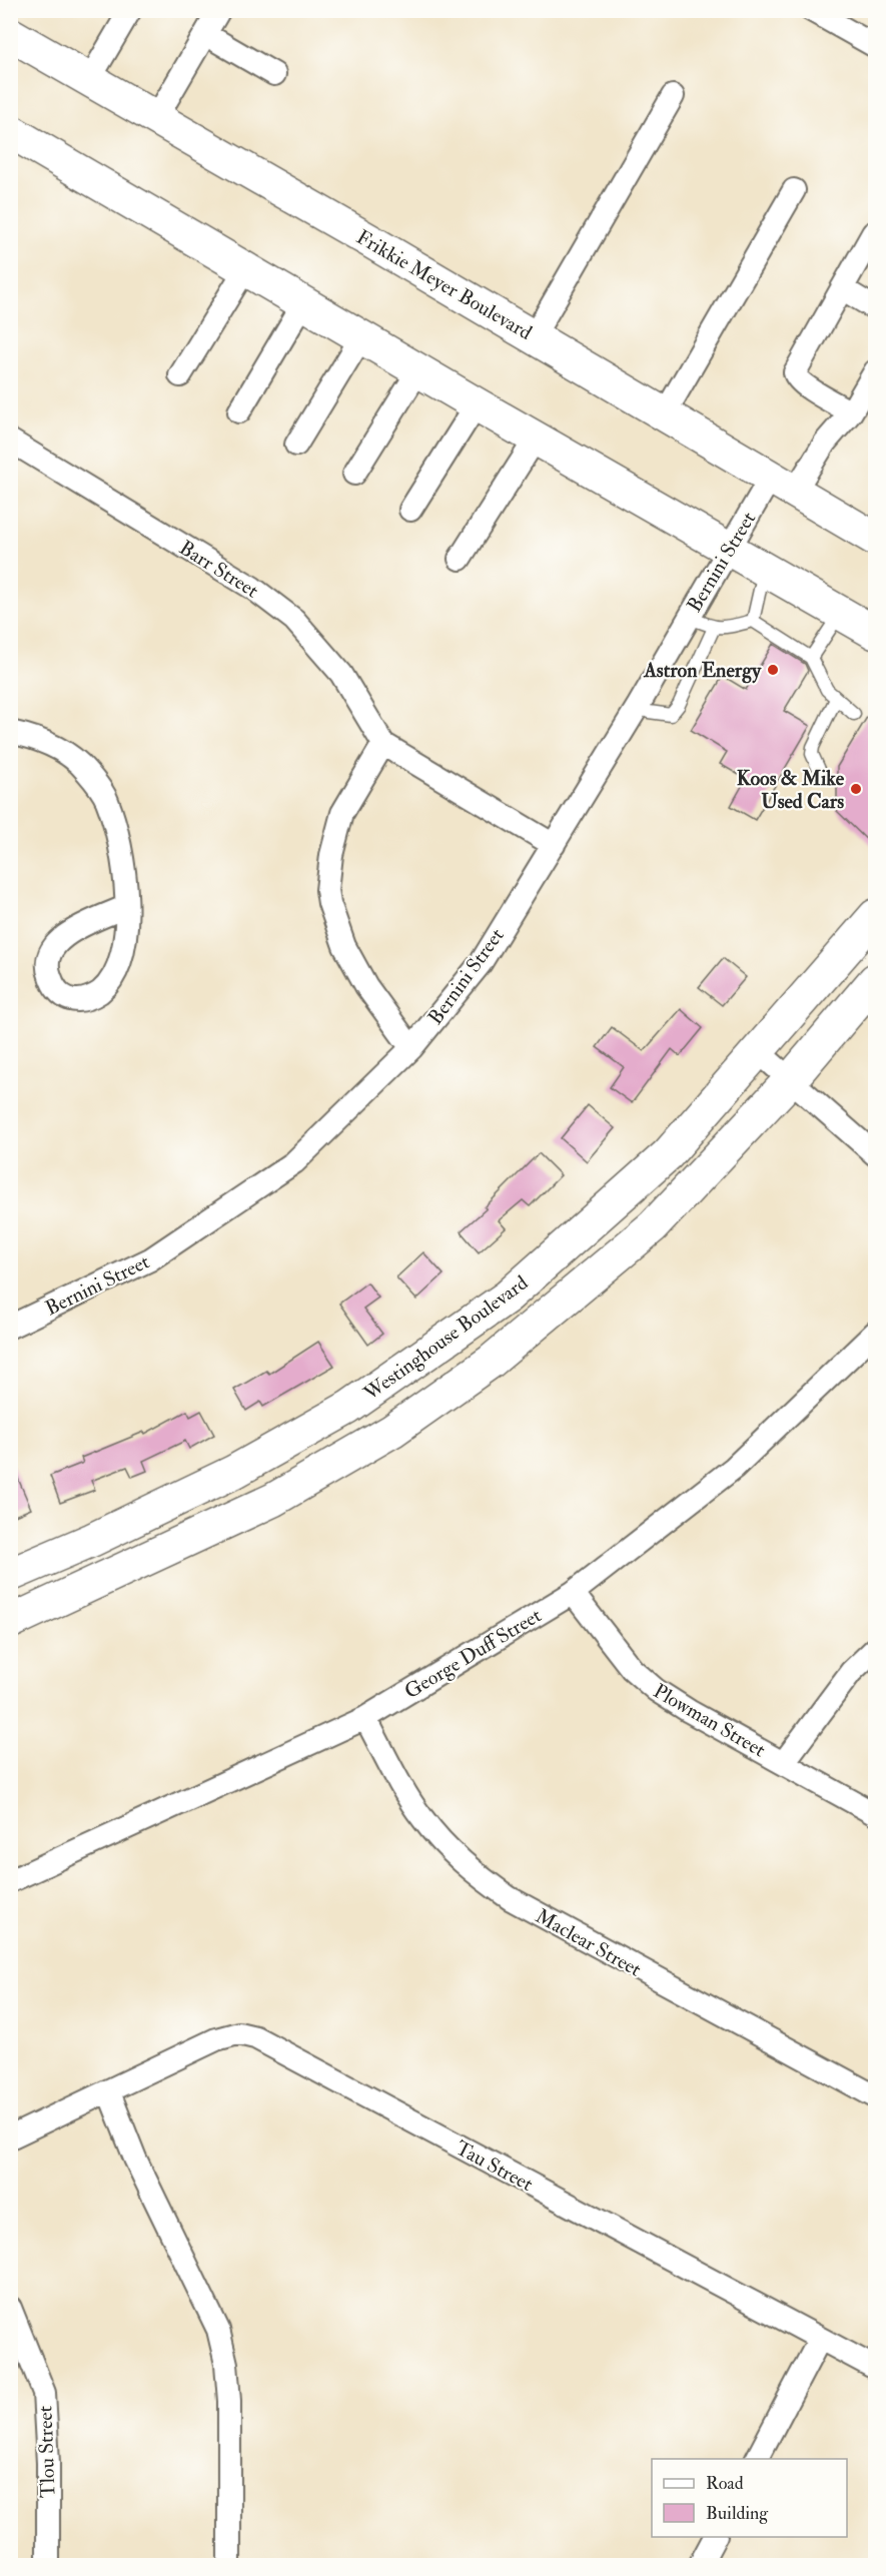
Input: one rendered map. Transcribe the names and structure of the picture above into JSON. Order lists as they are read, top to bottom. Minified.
{"streets":{"street":["Frikkie Meyer Boulevard","Bernini Street","Barr Street","Westinghouse Boulevard","George Duff Street","Plowman Street","Maclear Street","Tau Street","Tlou Street"]},"crossings":[["Frikkie Meyer Boulevard","Bernini Street"],["Bernini Street","Barr Street"],["George Duff Street","Plowman Street"],["George Duff Street","Maclear Street"]],"places":["Astron Energy","Koos & Mike Used Cars"],"legend":["Road","Building"]}
